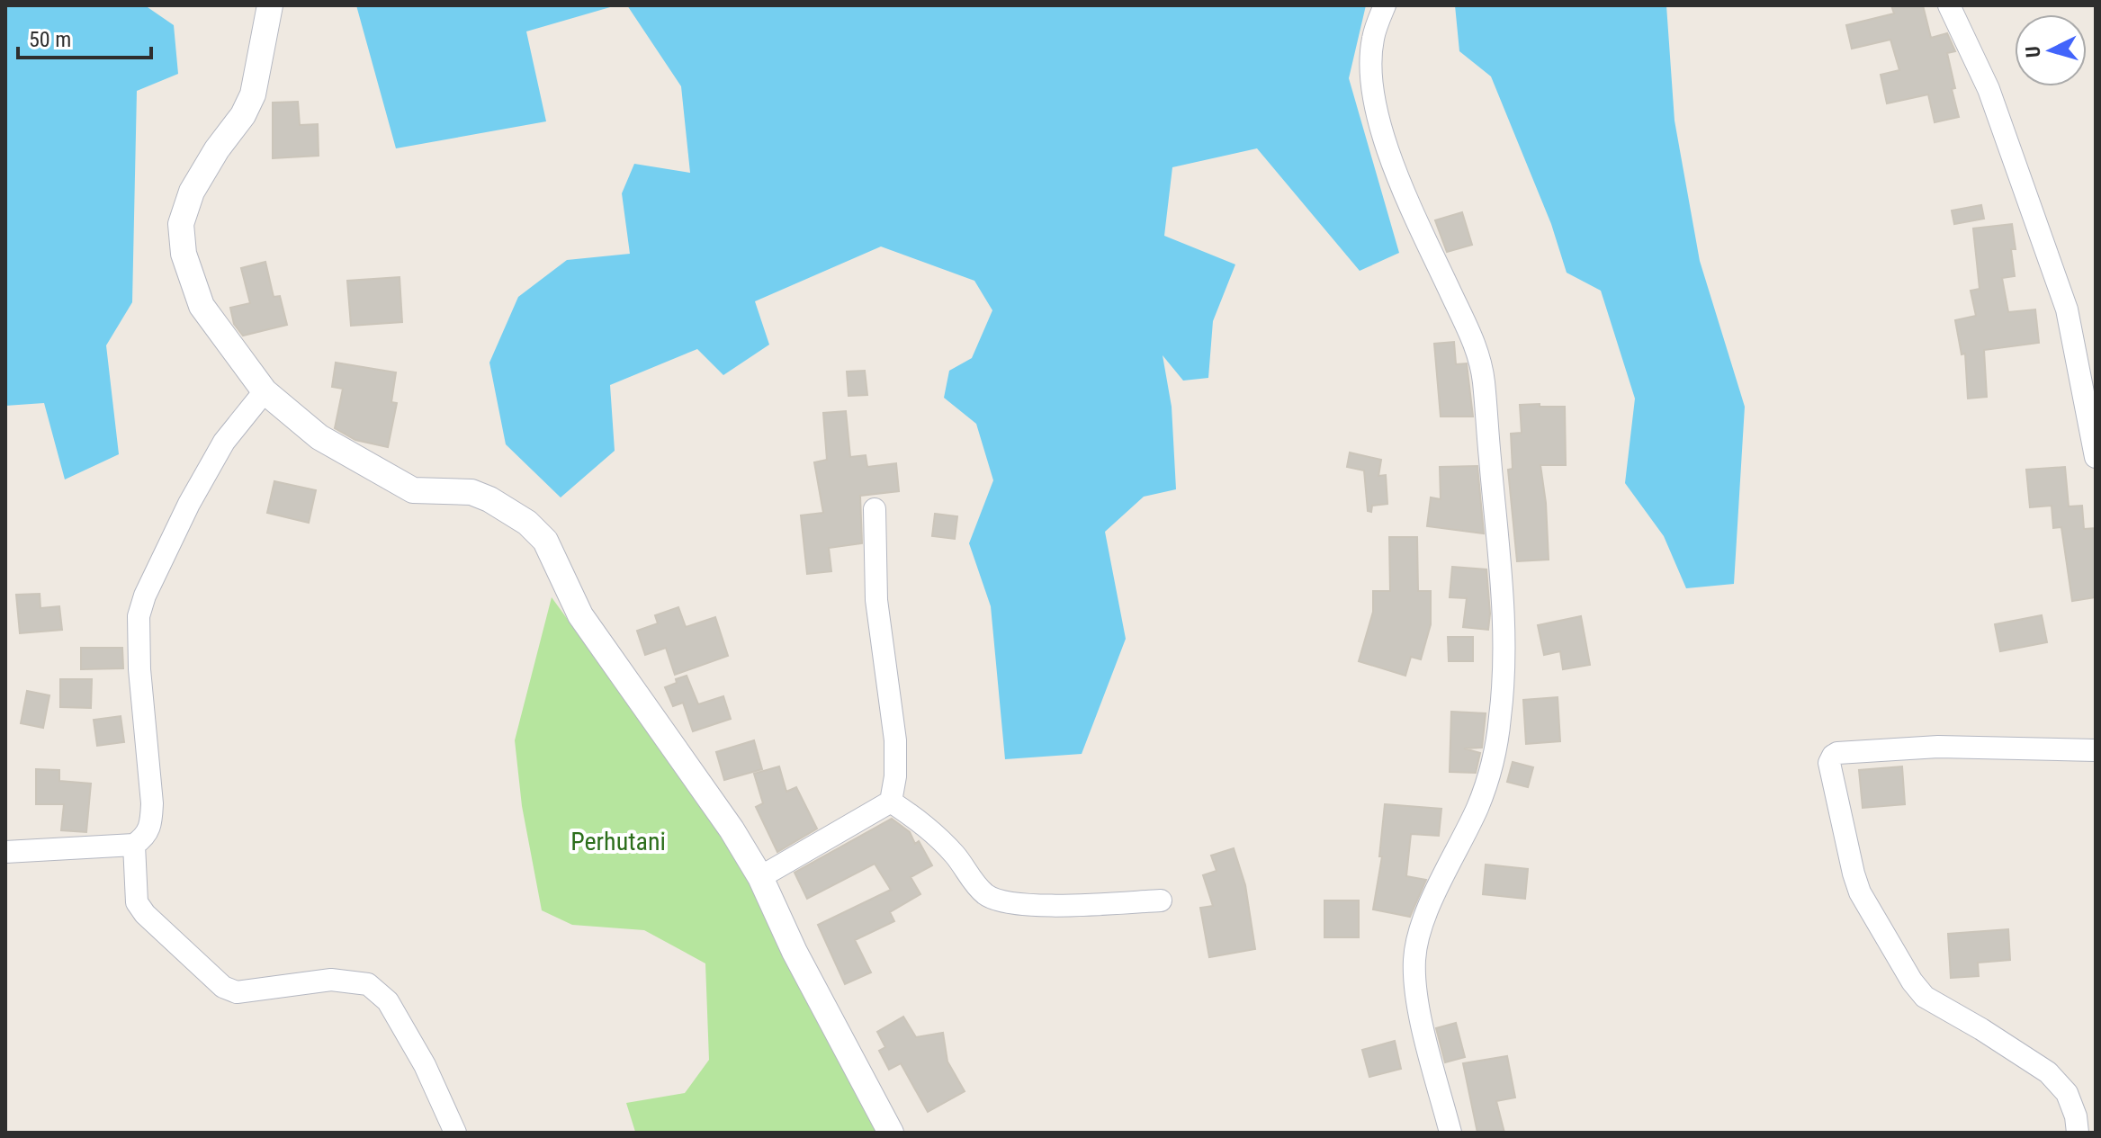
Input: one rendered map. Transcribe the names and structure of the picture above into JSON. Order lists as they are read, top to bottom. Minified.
{"parks":["Perhutani"],"scale_bar":"50 m","north":"left"}
